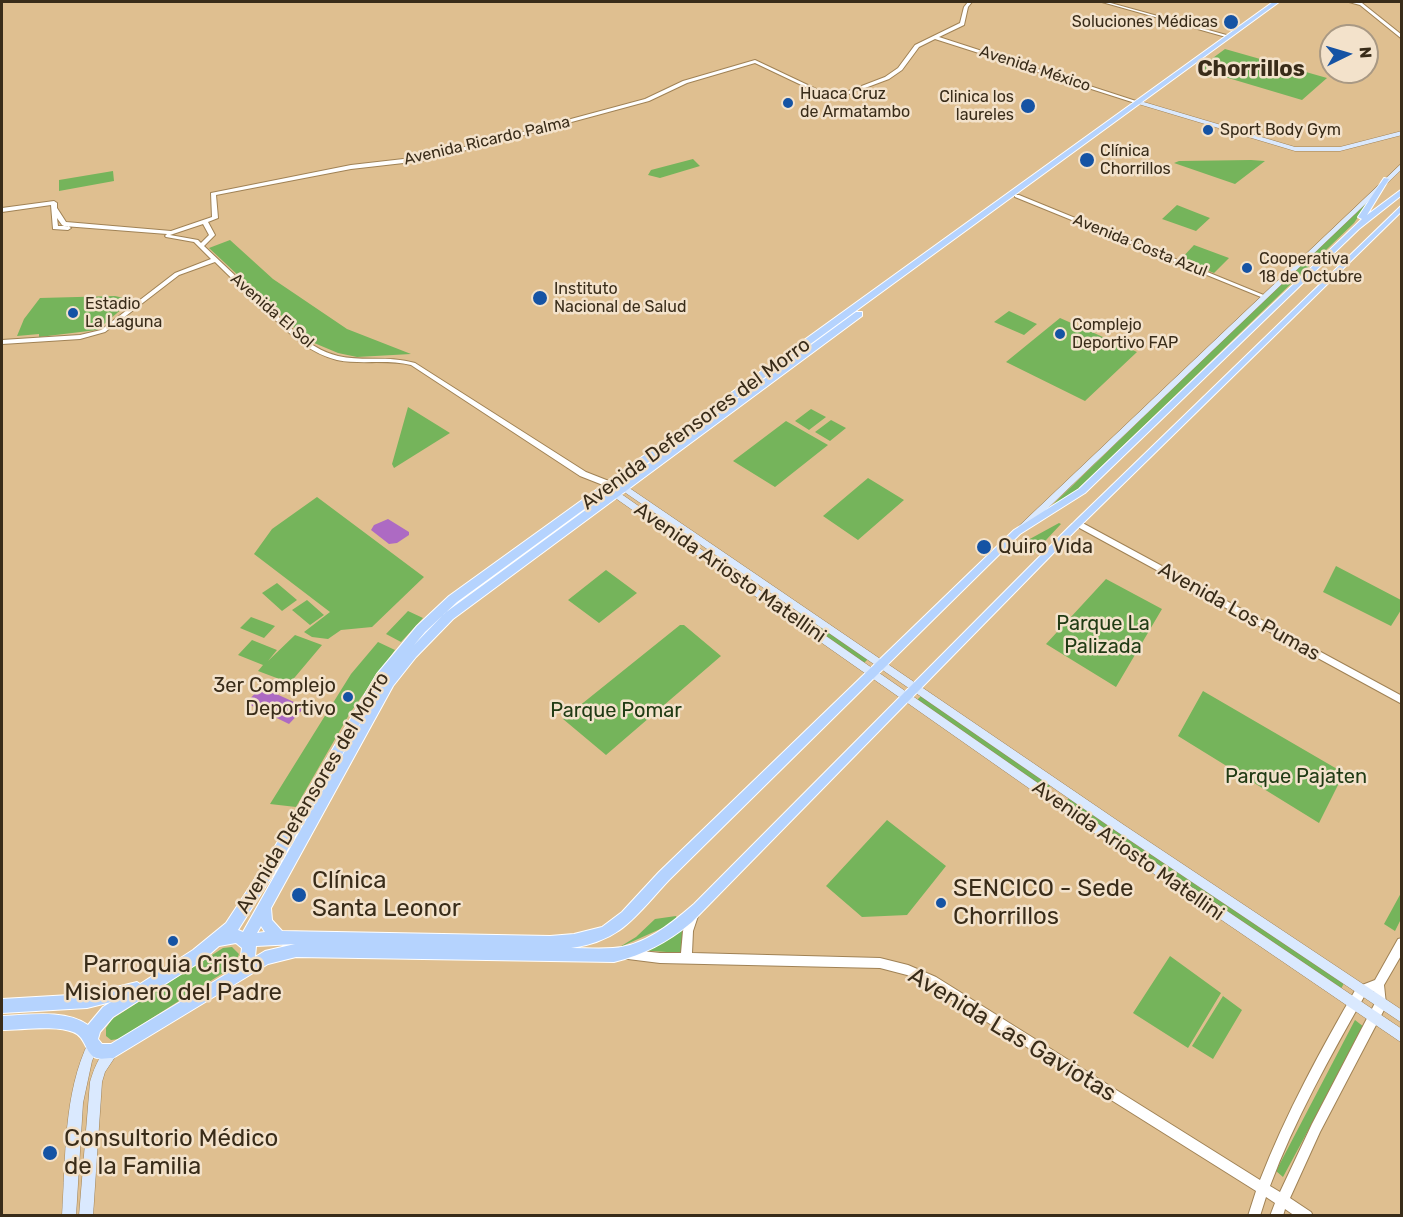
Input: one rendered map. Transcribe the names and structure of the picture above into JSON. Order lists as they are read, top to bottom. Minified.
{"streets":{"main road":["Avenida Defensores del Morro","Avenida Ariosto Matellini"],"street":["Avenida México","Avenida Ricardo Palma","Avenida Costa Azul","Avenida El Sol","Avenida Los Pumas","Avenida Las Gaviotas"]},"crossings":[["Avenida México","Avenida Ricardo Palma"],["Avenida México","Avenida Defensores del Morro"],["Avenida Costa Azul","Avenida Defensores del Morro"],["Avenida El Sol","Avenida Defensores del Morro"],["Avenida El Sol","Avenida Ariosto Matellini"],["Avenida Defensores del Morro","Avenida Ariosto Matellini"]],"districts":["Chorrillos"],"parks":["Parque La Palizada","Parque Pomar","Parque Pajaten"],"places":["Soluciones Médicas","Huaca Cruz de Armatambo","Clinica los laureles","Sport Body Gym","Clínica Chorrillos","Cooperativa 18 de Octubre","Instituto Nacional de Salud","Estadio La Laguna","Complejo Deportivo FAP","Quiro Vida","3er Complejo Deportivo","Clínica Santa Leonor","SENCICO - Sede Chorrillos","Parroquia Cristo Misionero del Padre","Consultorio Médico de la Familia"],"north":"right"}
